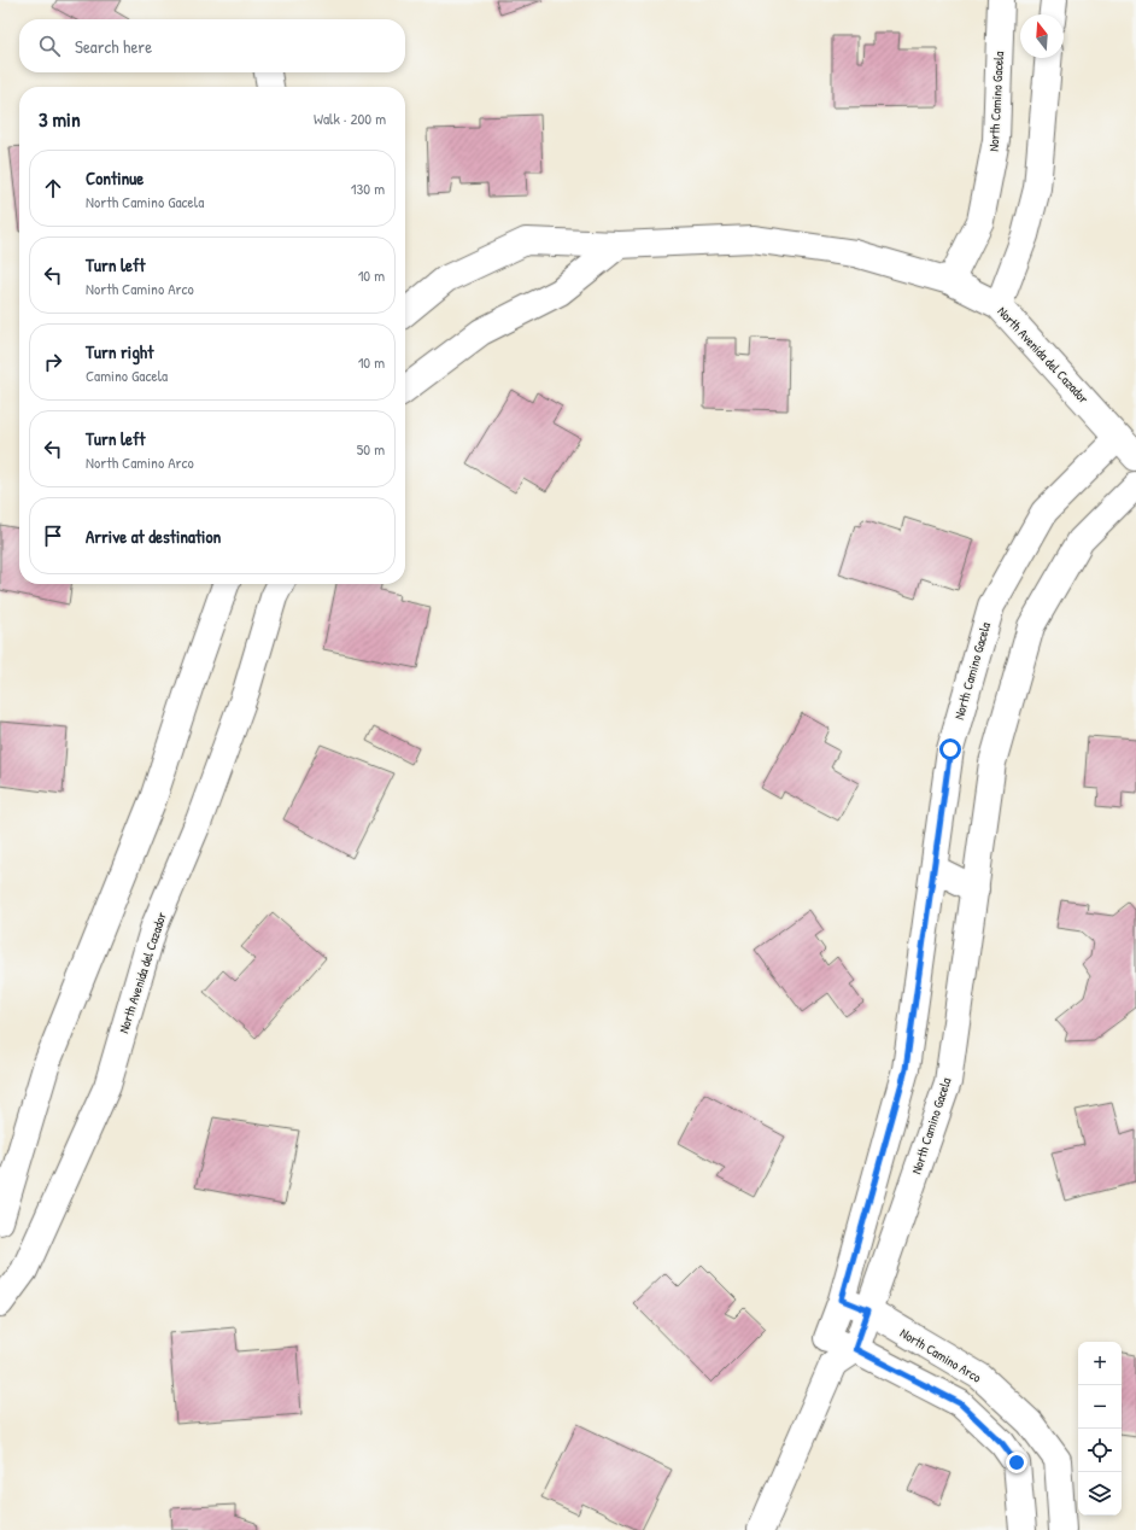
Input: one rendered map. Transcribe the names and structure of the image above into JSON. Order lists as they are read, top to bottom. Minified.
{"streets":{"street":["North Camino Gacela","North Avenida del Cazador","North Camino Arco"]},"crossings":[["North Camino Gacela","North Avenida del Cazador"],["North Camino Gacela","North Camino Arco"]],"north":"top","page":{"search":"Search here","heading":["3 min","Walk · 200 m"],"list":[["Continue","North Camino Gacela","130 m"],["Turn left","North Camino Arco","10 m"],["Turn right","Camino Gacela","10 m"],["Turn left","North Camino Arco","50 m"],"Arrive at destination"],"map_buttons":["+","−"]}}
